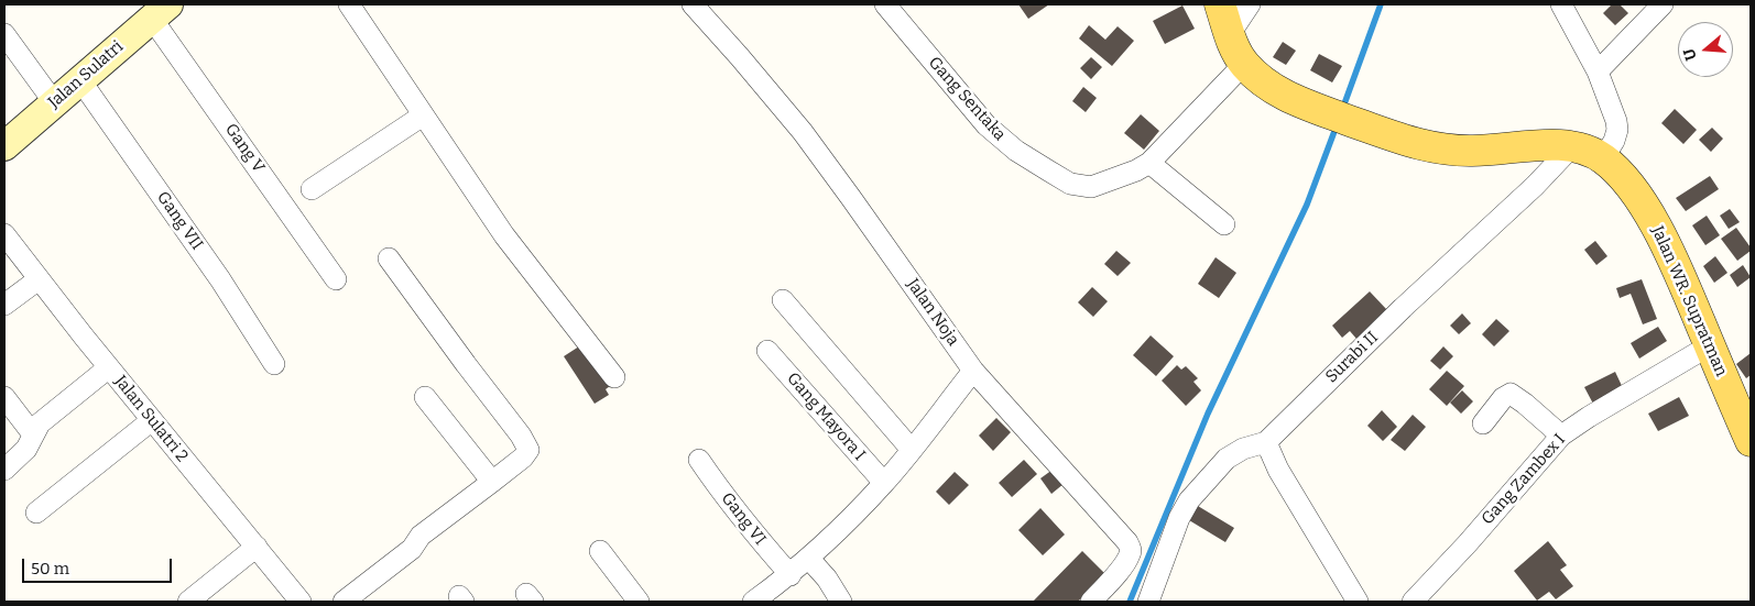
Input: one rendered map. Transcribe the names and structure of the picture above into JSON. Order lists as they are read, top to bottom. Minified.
{"streets":{"main road":["Jalan Sulatri","Jalan WR. Supratman"],"street":["Gang Sentaka","Gang V","Gang VII","Jalan Noja","Surabi II","Gang Mayora I","Jalan Sulatri 2","Gang Zambex I","Gang VI"]},"crossings":[["Jalan Sulatri","Gang V"],["Jalan Sulatri","Gang VII"],["Gang Sentaka","Jalan WR. Supratman"],["Jalan WR. Supratman","Surabi II"],["Jalan WR. Supratman","Gang Zambex I"]],"scale_bar":"50 m","north":"left"}
